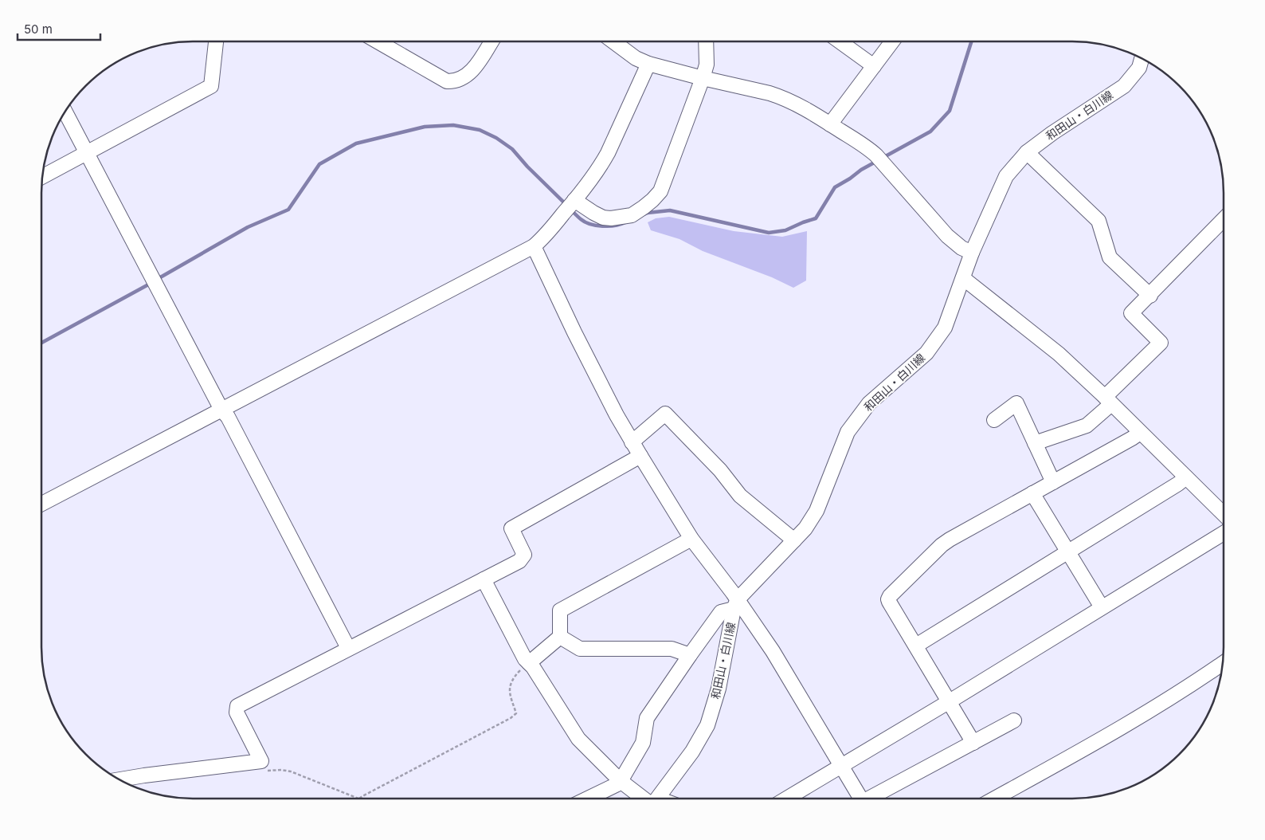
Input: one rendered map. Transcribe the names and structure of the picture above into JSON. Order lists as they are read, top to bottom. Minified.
{"streets":{"street":["和田山・白川線"]},"scale_bar":"50 m"}
